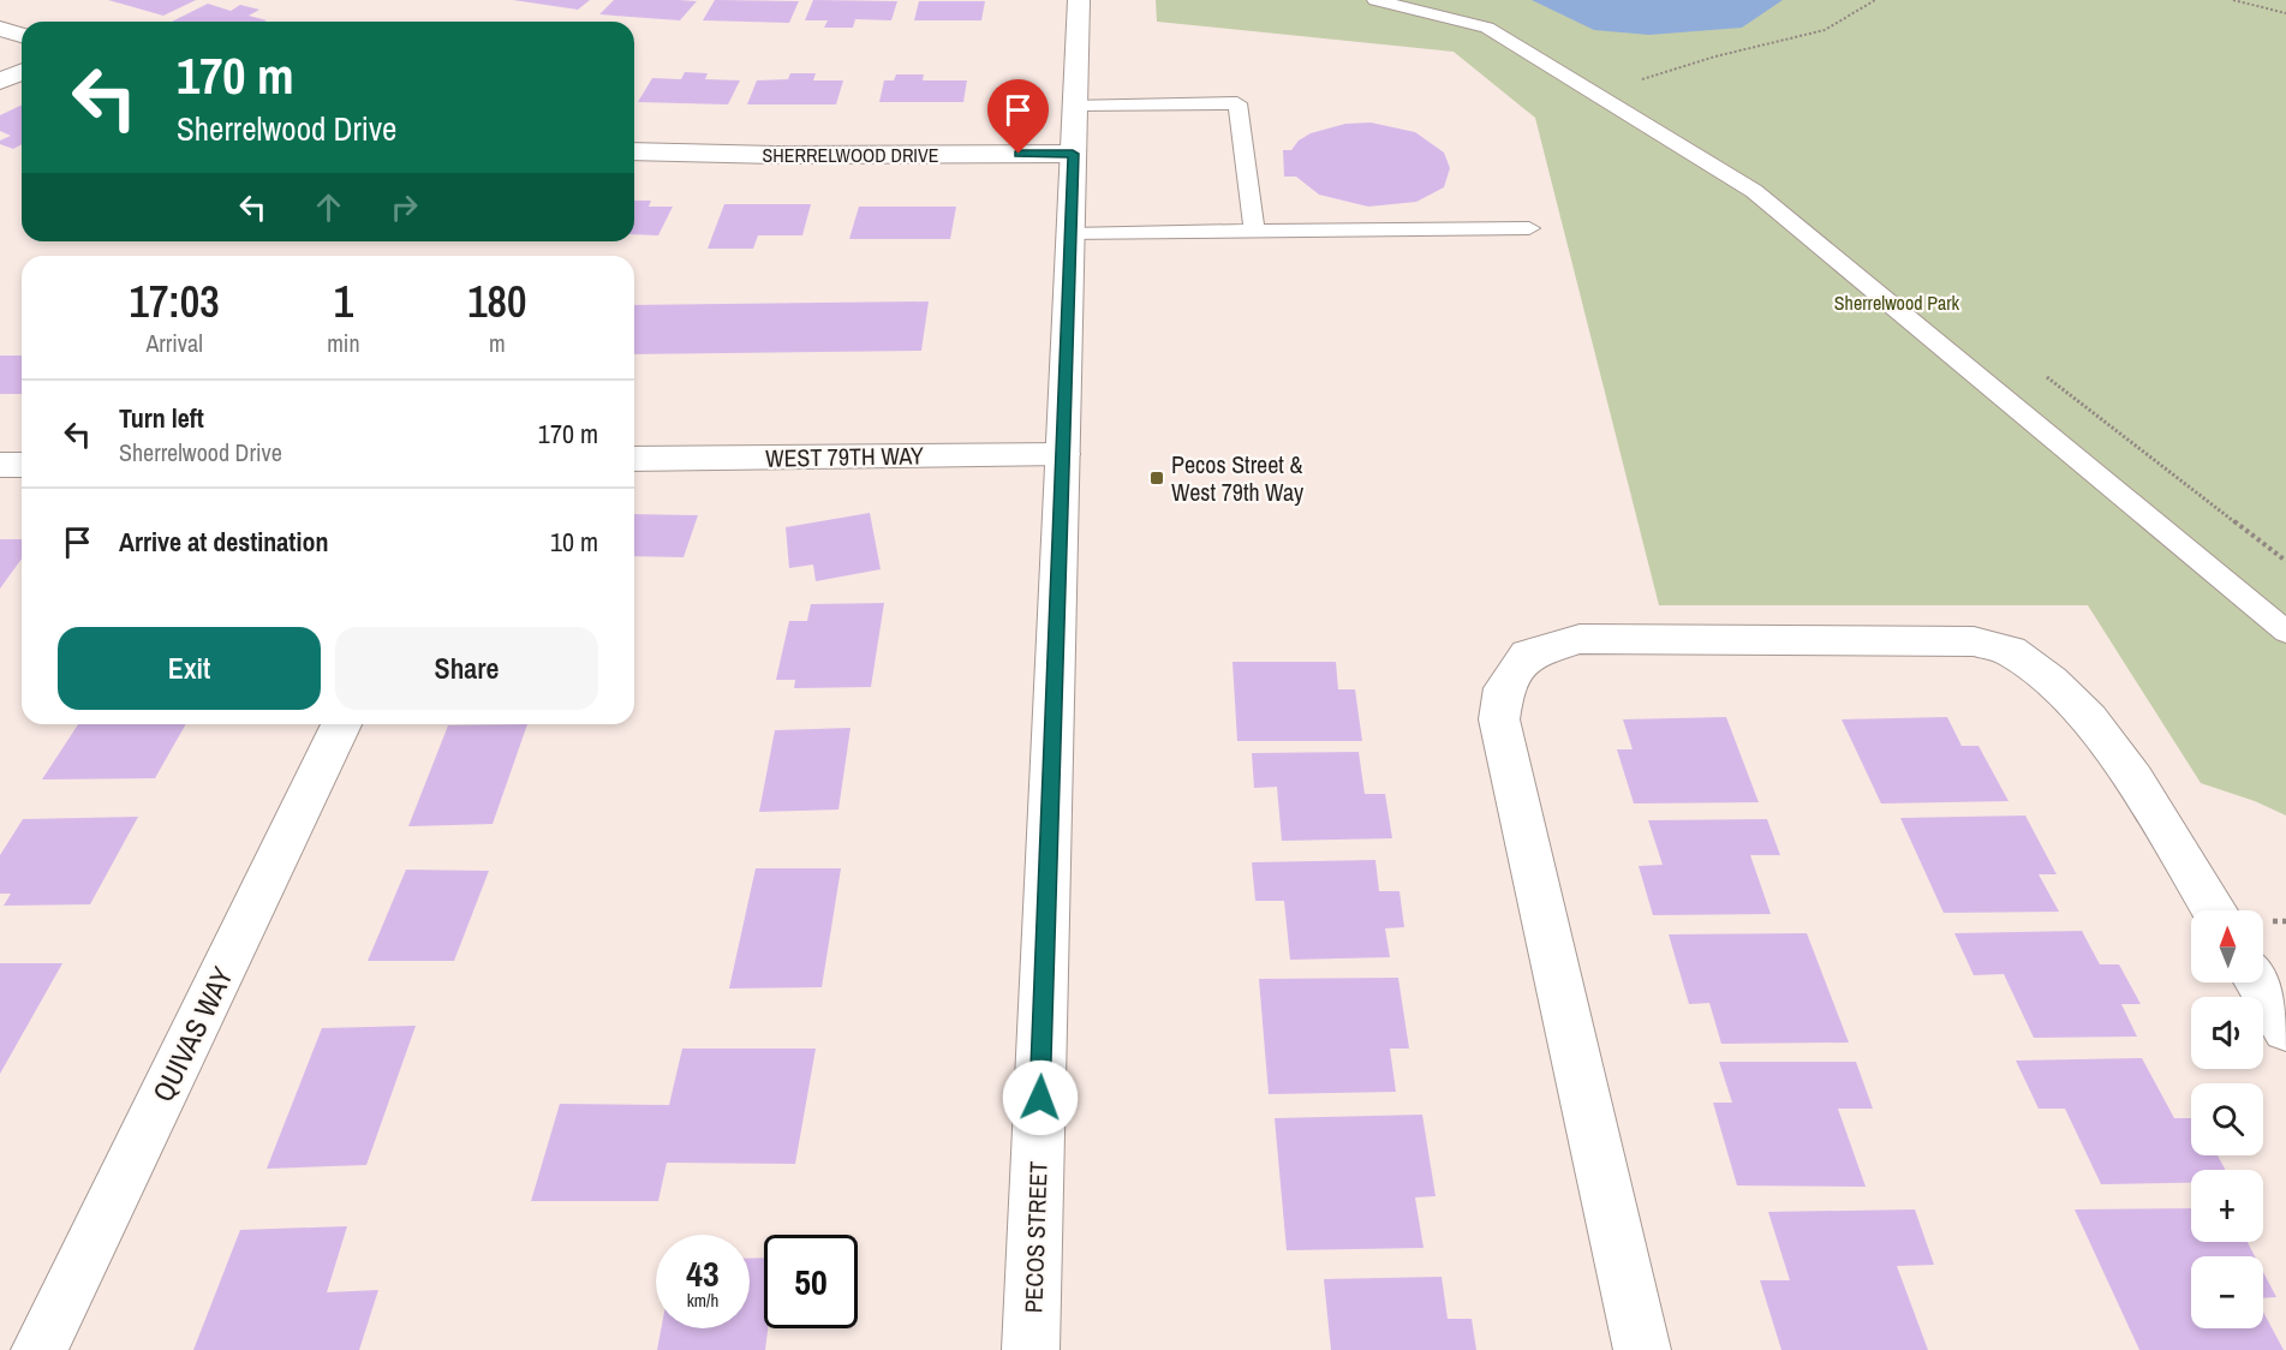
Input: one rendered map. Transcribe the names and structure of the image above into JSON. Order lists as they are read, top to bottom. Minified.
{"streets":{"street":["SHERRELWOOD DRIVE","WEST 79TH WAY","QUIVAS WAY","PECOS STREET"]},"crossings":[["SHERRELWOOD DRIVE","PECOS STREET"],["WEST 79TH WAY","PECOS STREET"]],"parks":["Sherrelwood Park"],"places":{"transit":["Pecos Street & West 79th Way"]},"north":"top","page":{"turn":["170 m","Sherrelwood Drive"],"eta":["17:03","Arrival","1","min","180","m"],"list":[{"name":"Turn left","note":"Sherrelwood Drive","value":"170 m"},{"name":"Arrive at destination","value":"10 m"}],"buttons":["Exit","Share"],"map_buttons":["+","−"],"speed":"43 km/h","limit":"50"}}
